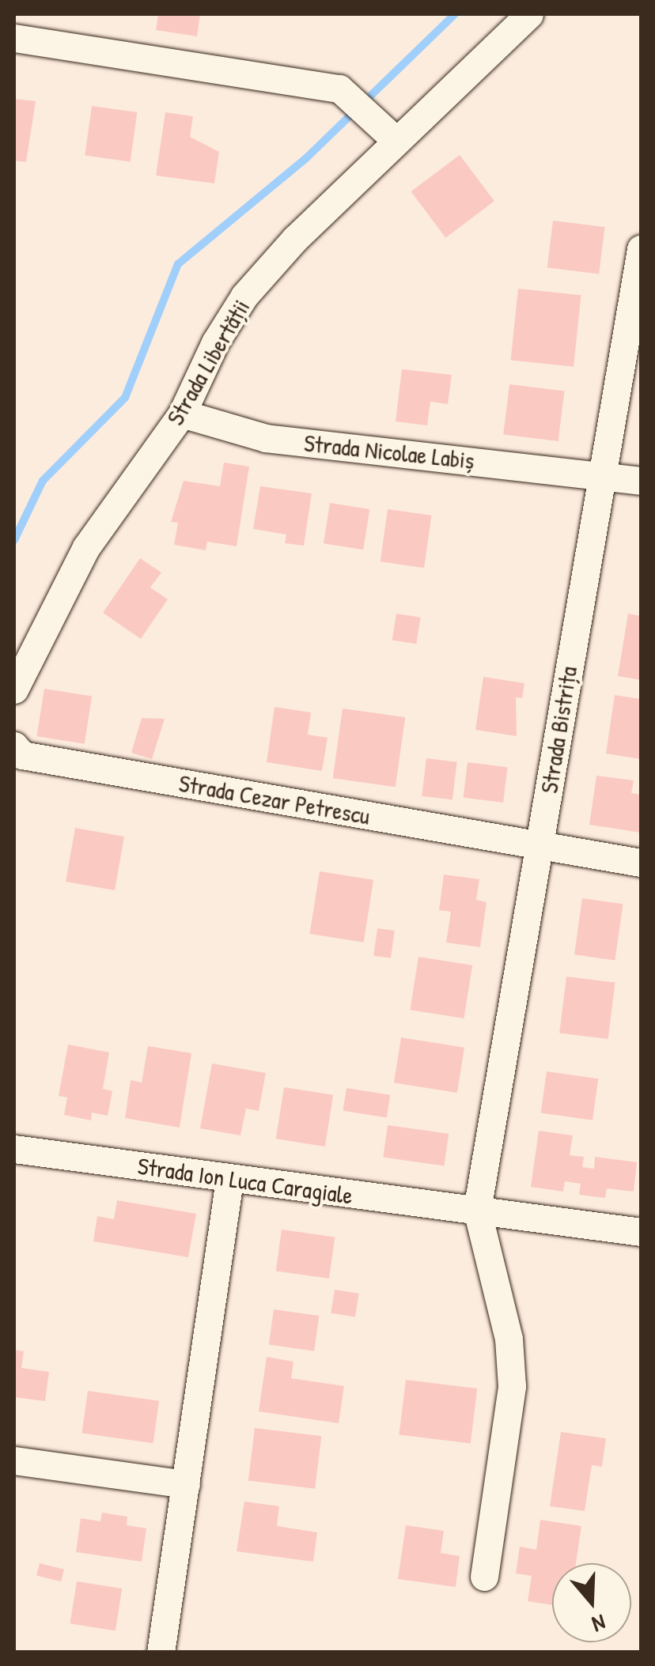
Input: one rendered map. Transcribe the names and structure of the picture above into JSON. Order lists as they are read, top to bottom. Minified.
{"streets":{"street":["Strada Libertății","Strada Nicolae Labiș","Strada Bistrița","Strada Cezar Petrescu","Strada Ion Luca Caragiale"]},"crossings":[["Strada Libertății","Strada Nicolae Labiș"],["Strada Nicolae Labiș","Strada Bistrița"],["Strada Bistrița","Strada Cezar Petrescu"],["Strada Bistrița","Strada Ion Luca Caragiale"]],"north":"bottom"}
